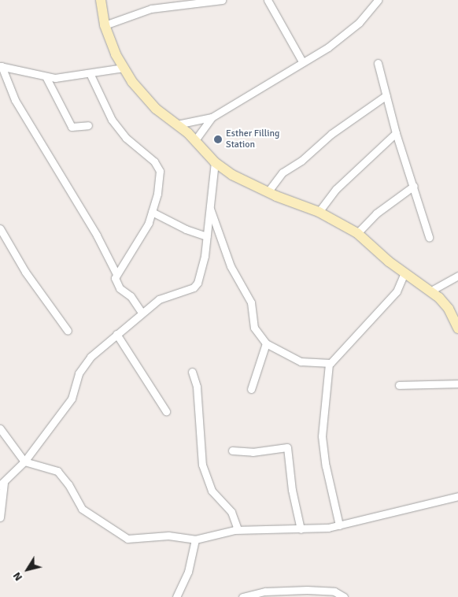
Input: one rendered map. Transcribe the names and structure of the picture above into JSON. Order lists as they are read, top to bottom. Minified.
{"places":["Esther Filling Station"],"north":"bottom left"}
